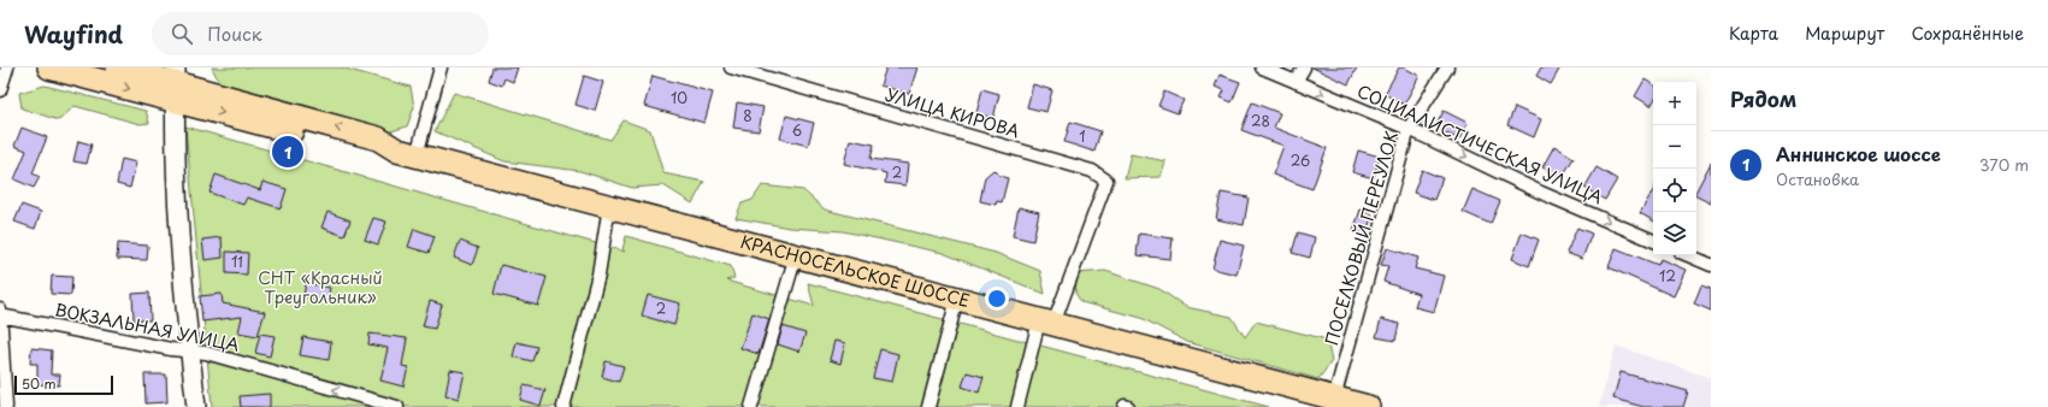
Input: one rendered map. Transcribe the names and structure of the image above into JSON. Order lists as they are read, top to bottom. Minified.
{"streets":{"highway":["КРАСНОСЕЛЬСКОЕ ШОССЕ"],"street":["УЛИЦА КИРОВА","СОЦИАЛИСТИЧЕСКАЯ УЛИЦА","ПОСЕЛКОВЫЙ ПЕРЕУЛОК","ВОКЗАЛЬНАЯ УЛИЦА"]},"crossings":[["УЛИЦА КИРОВА","КРАСНОСЕЛЬСКОЕ ШОССЕ"],["СОЦИАЛИСТИЧЕСКАЯ УЛИЦА","ПОСЕЛКОВЫЙ ПЕРЕУЛОК"],["ПОСЕЛКОВЫЙ ПЕРЕУЛОК","КРАСНОСЕЛЬСКОЕ ШОССЕ"]],"one_way":["СОЦИАЛИСТИЧЕСКАЯ УЛИЦА","ВОКЗАЛЬНАЯ УЛИЦА"],"parks":["СНТ «Красный Треугольник»"],"house_numbers":["10","8","28","6","1","26","2","11","12","2"],"scale_bar":"50 m","page":{"header":"Wayfind","search":"Поиск","nav":["Карта","Маршрут","Сохранённые"],"heading":"Рядом","map_buttons":["+","−"],"list":[{"mark":"1","name":"Аннинское шоссе","note":"Остановка","value":"370 m"}],"pins":"1","scale":"50 m"}}
